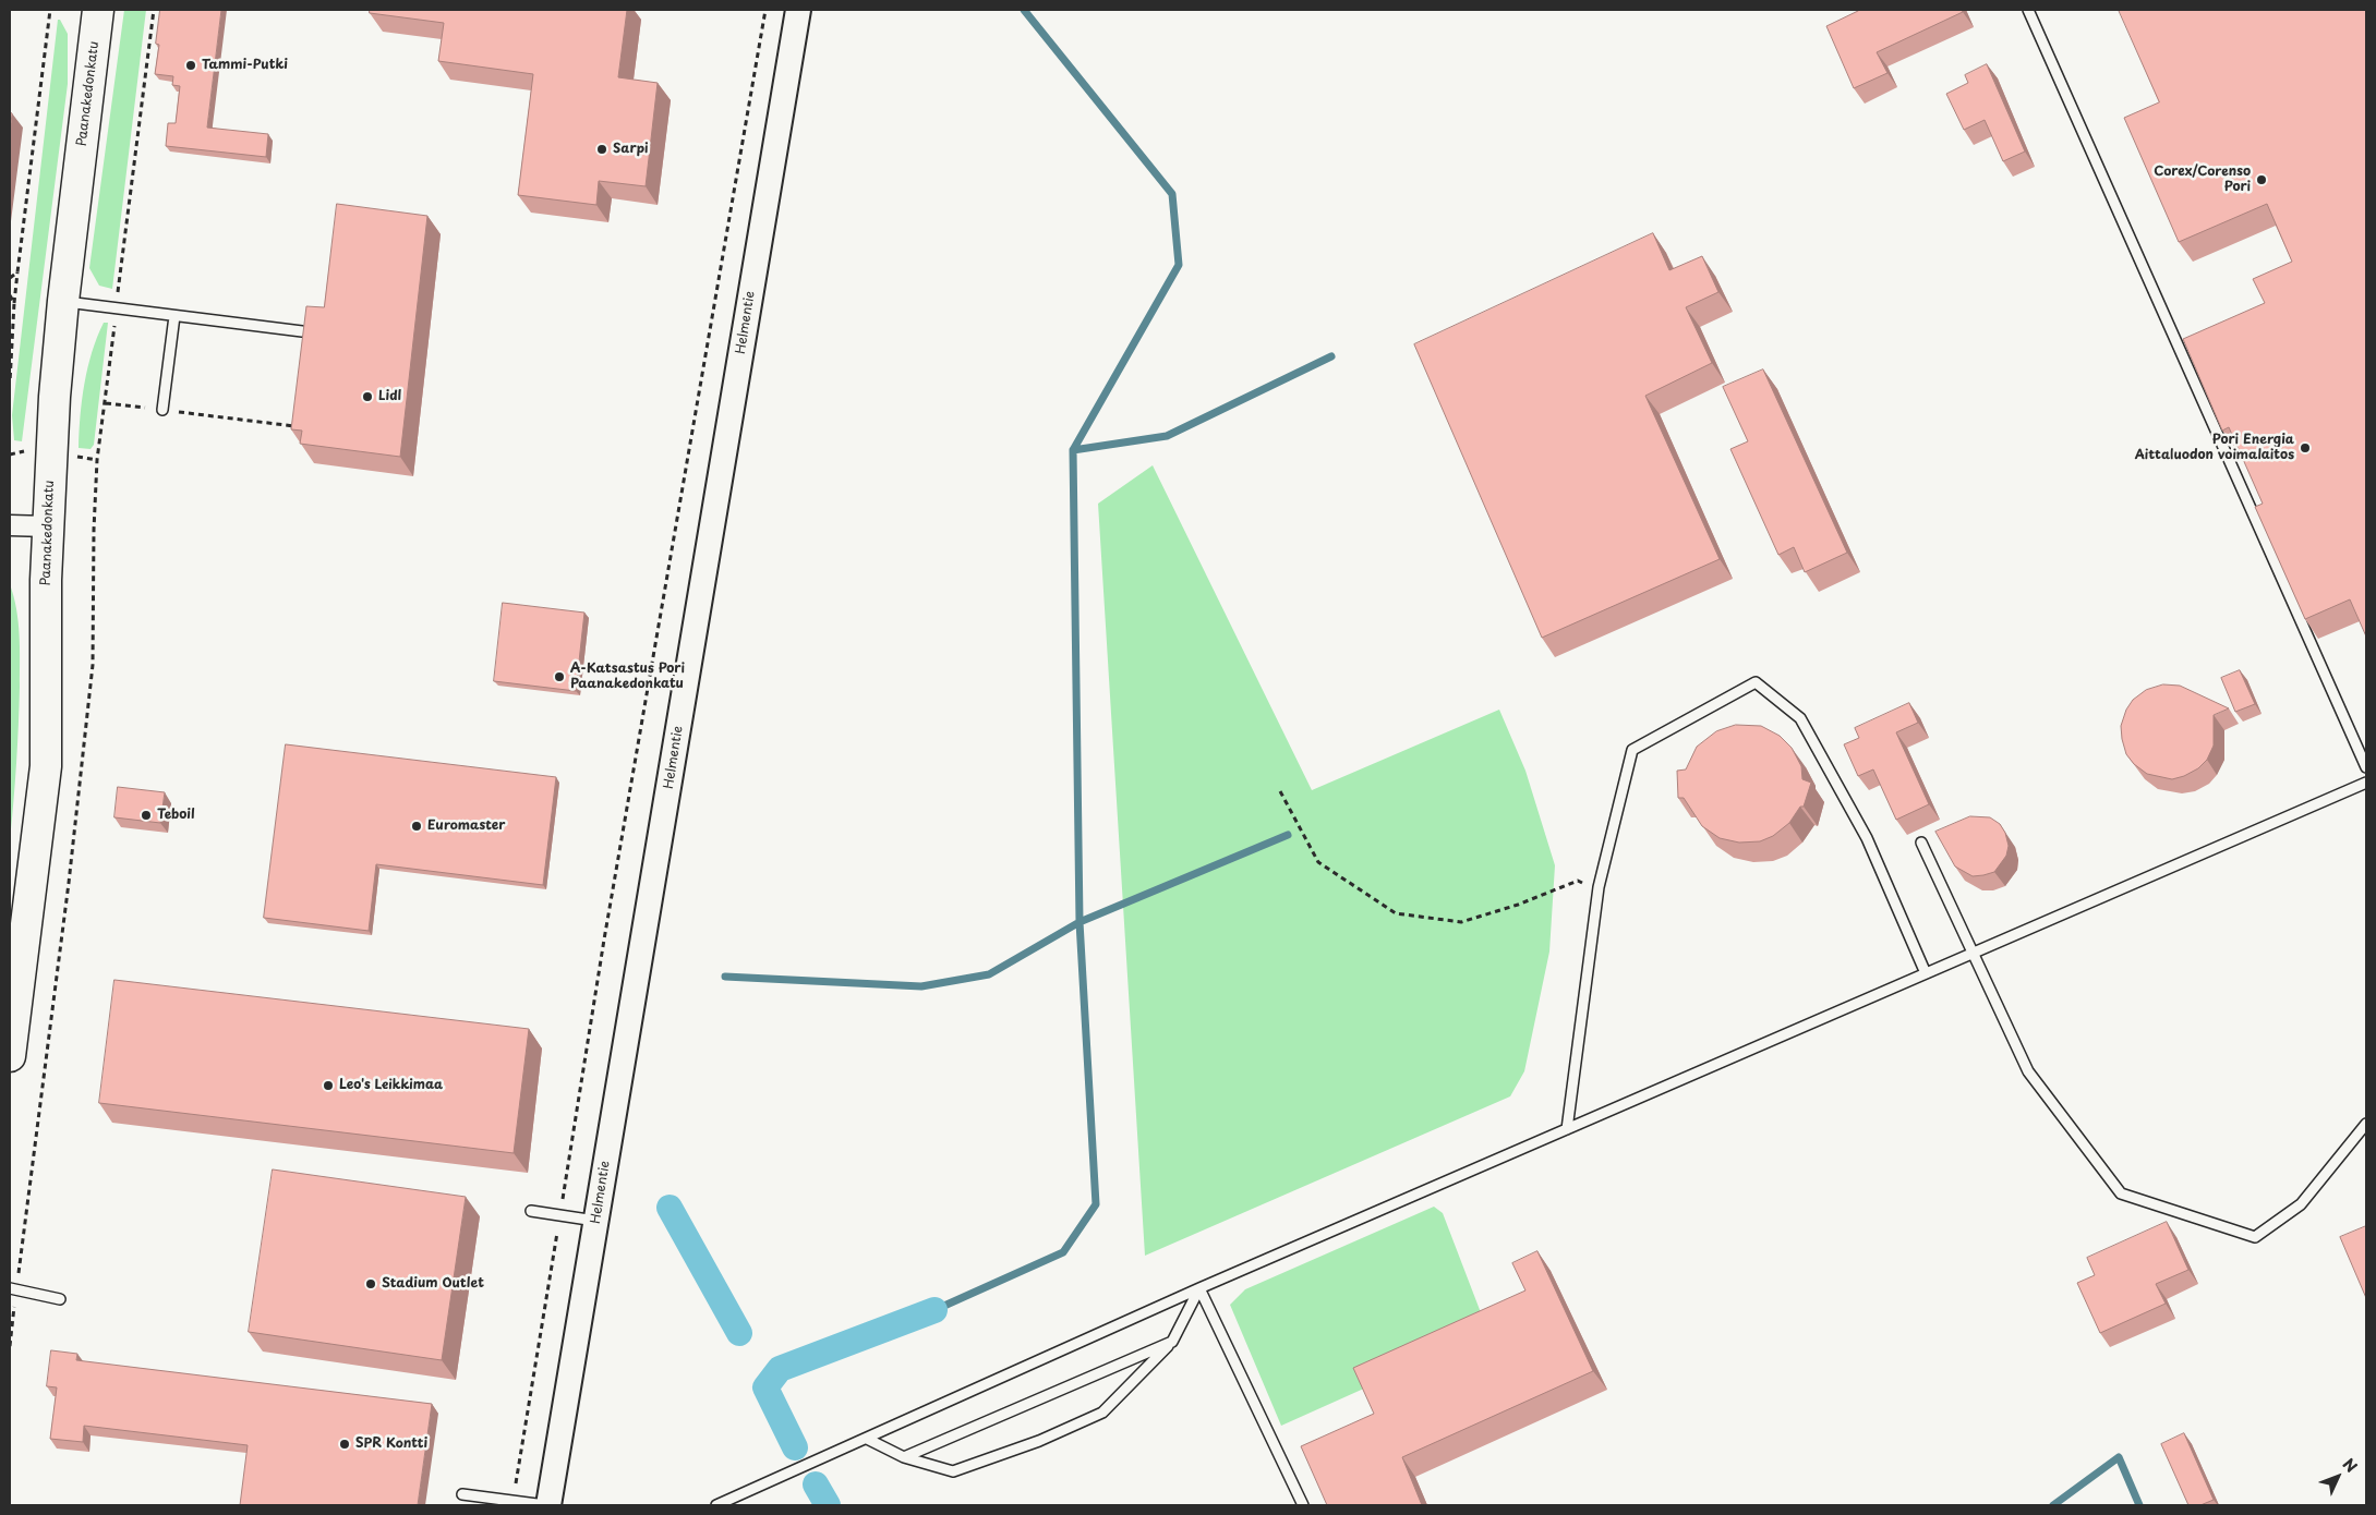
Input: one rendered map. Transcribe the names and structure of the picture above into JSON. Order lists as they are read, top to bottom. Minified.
{"streets":{"main road":["Paanakedonkatu"],"street":["Helmentie"]},"places":["Tammi-Putki","Sarpi","Corex/Corenso Pori","Lidl","Pori Energia Aittaluodon voimalaitos","A-Katsastus Pori Paanakedonkatu","Teboil","Euromaster","Leo's Leikkimaa","Stadium Outlet","SPR Kontti"],"north":"top right"}
